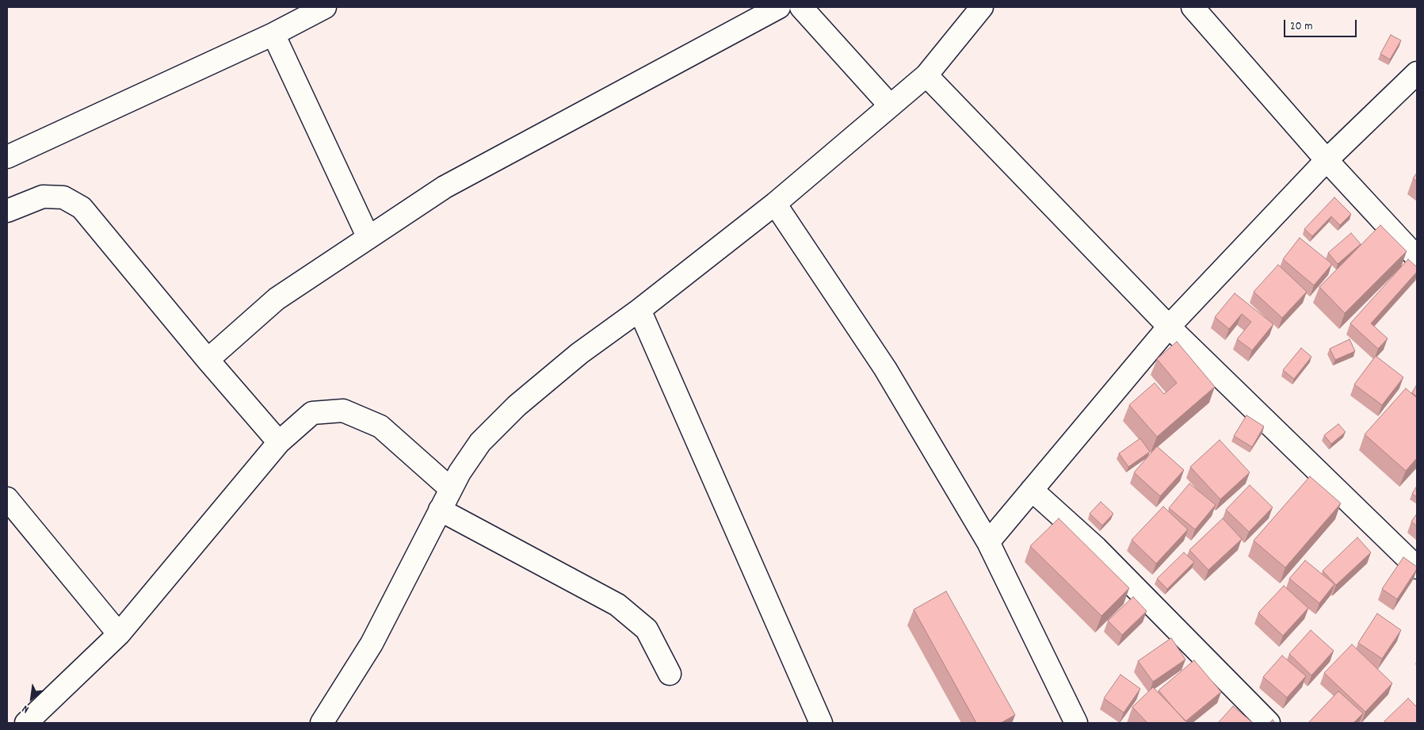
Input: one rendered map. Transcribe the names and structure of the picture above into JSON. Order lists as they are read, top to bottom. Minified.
{"scale_bar":"20 m","north":"bottom left"}
